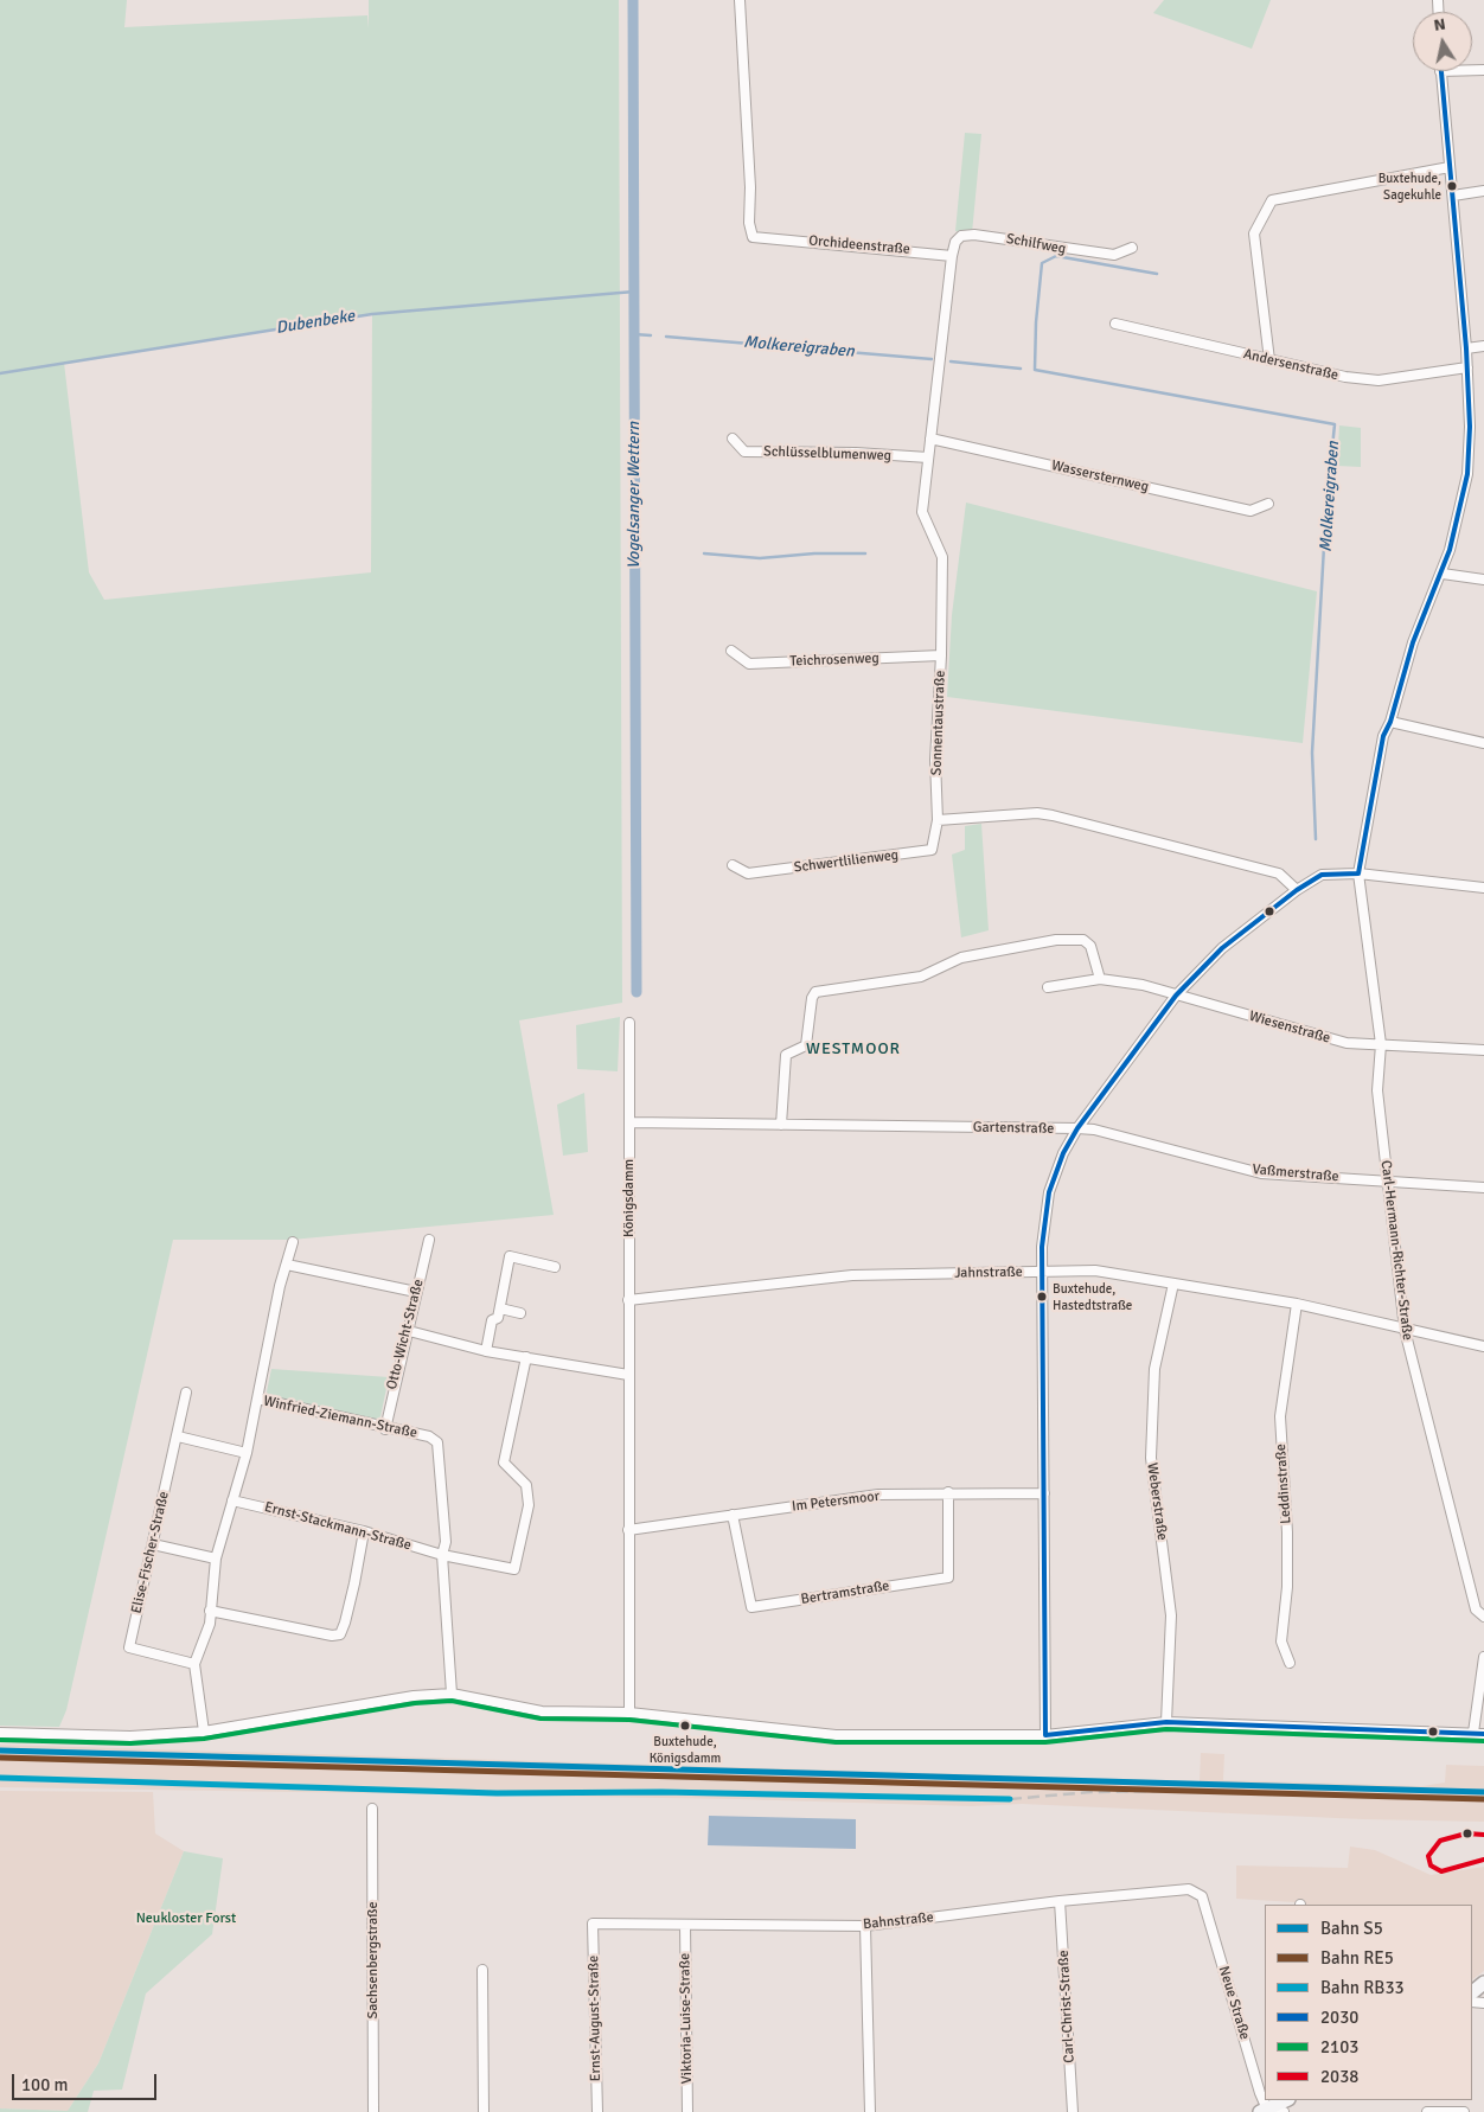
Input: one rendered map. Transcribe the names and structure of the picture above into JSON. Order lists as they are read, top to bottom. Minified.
{"streets":{"street":["Schilfweg","Orchideenstraße","Andersenstraße","Schlüsselblumenweg","Wassersternweg","Teichrosenweg","Sonnentaustraße","Schwertlilienweg","Wiesenstraße","Gartenstraße","Vaßmerstraße","Königsdamm","Carl-Hermann-Richter-Straße","Jahnstraße","Otto-Wicht-Straße","Winfried-Ziemann-Straße","Leddinstraße","Im Petersmoor","Weberstraße","Ernst-Stackmann-Straße","Elise-Fischer-Straße","Bertramstraße","Bahnstraße","Sachsenbergstraße","Neue Straße","Carl-Christ-Straße","Ernst-August-Straße","Viktoria-Luise-Straße"]},"crossings":[["Schilfweg","Orchideenstraße"],["Andersenstraße","Carl-Hermann-Richter-Straße"],["Schlüsselblumenweg","Sonnentaustraße"],["Teichrosenweg","Sonnentaustraße"],["Sonnentaustraße","Schwertlilienweg"],["Wiesenstraße","Carl-Hermann-Richter-Straße"],["Gartenstraße","Vaßmerstraße"],["Gartenstraße","Königsdamm"],["Vaßmerstraße","Carl-Hermann-Richter-Straße"],["Königsdamm","Jahnstraße"],["Königsdamm","Im Petersmoor"],["Carl-Hermann-Richter-Straße","Jahnstraße"],["Jahnstraße","Leddinstraße"],["Jahnstraße","Weberstraße"],["Otto-Wicht-Straße","Winfried-Ziemann-Straße"],["Winfried-Ziemann-Straße","Ernst-Stackmann-Straße"],["Winfried-Ziemann-Straße","Elise-Fischer-Straße"],["Im Petersmoor","Bertramstraße"],["Bahnstraße","Neue Straße"],["Bahnstraße","Carl-Christ-Straße"],["Bahnstraße","Ernst-August-Straße"],["Bahnstraße","Viktoria-Luise-Straße"]],"districts":["WESTMOOR"],"water":["Dubenbeke","Molkereigraben","Vogelsanger Wettern"],"parks":["Neukloster Forst"],"places":["Buxtehude, Sagekuhle","Buxtehude, Hastedtstraße","Buxtehude, Königsdamm"],"lines":["transit line 2030","transit line 2103","rail line S5","rail line RE5","rail line RB33","transit line 2038"],"legend":["Bahn S5","Bahn RE5","Bahn RB33","2030","2103","2038"],"scale_bar":"100 m","north":"top"}
